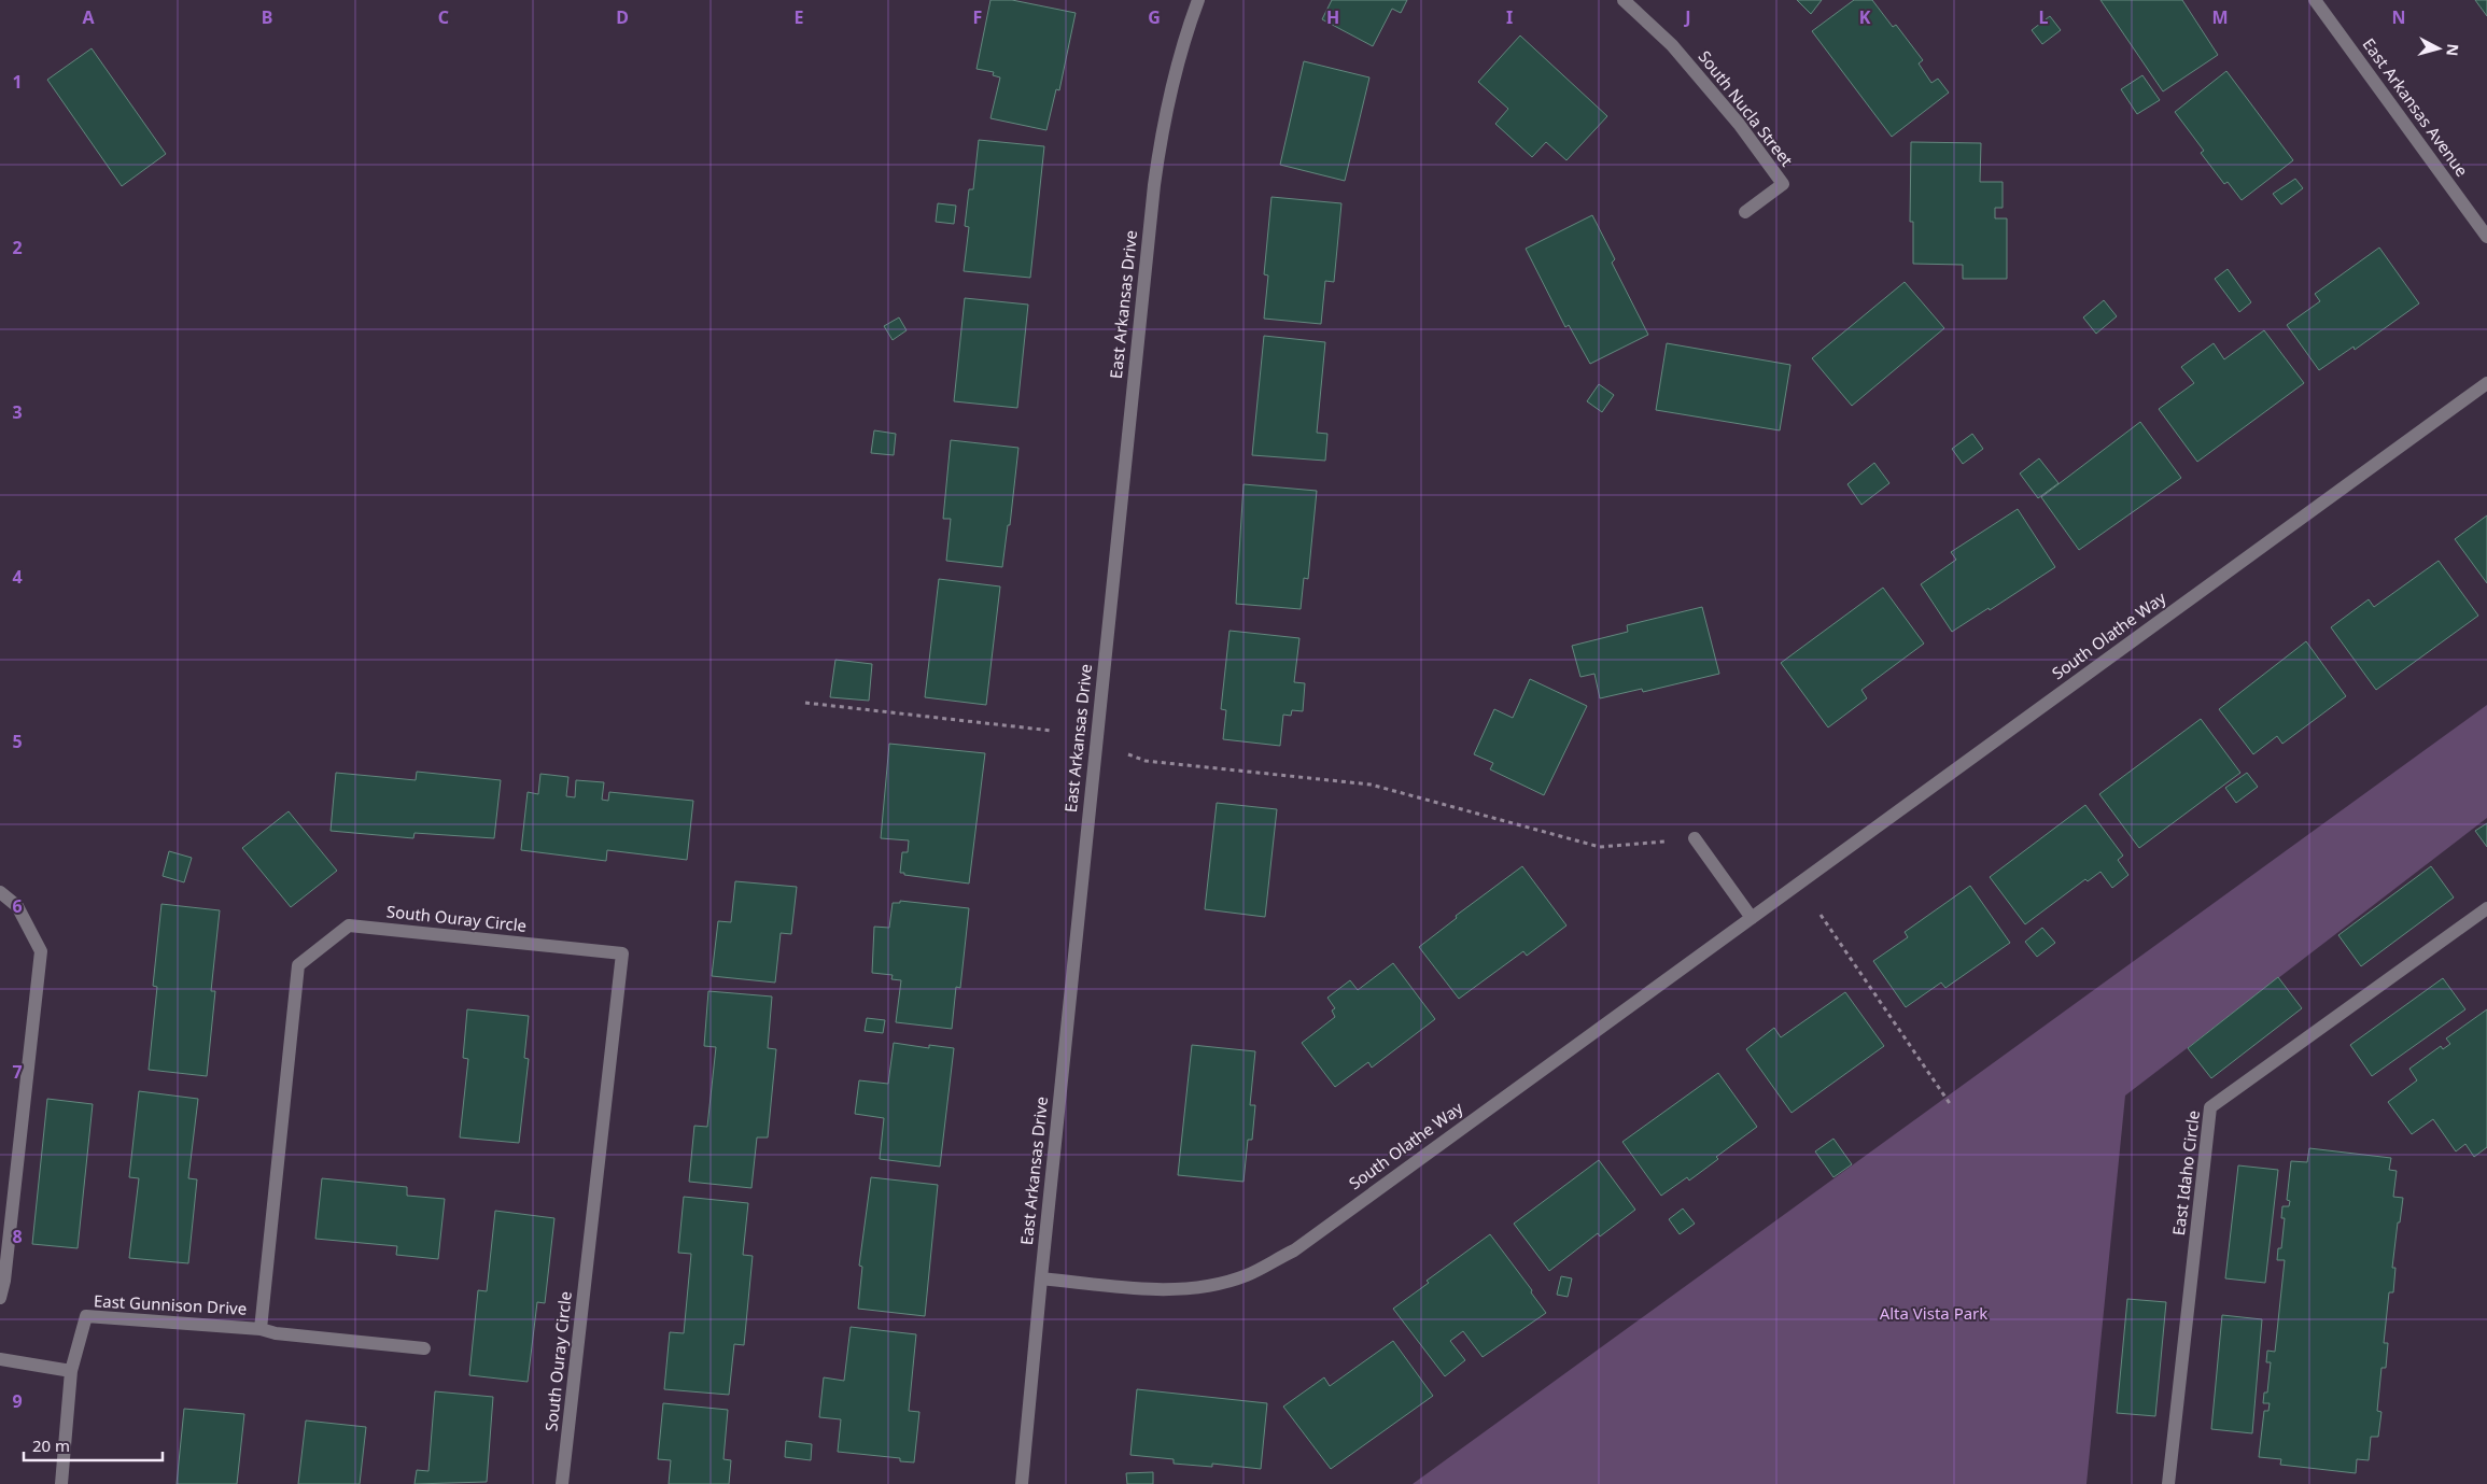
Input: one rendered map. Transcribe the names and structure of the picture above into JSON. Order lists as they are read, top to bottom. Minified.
{"streets":{"street":["East Arkansas Avenue","South Nucla Street","East Arkansas Drive","South Olathe Way","South Ouray Circle","East Idaho Circle","East Gunnison Drive"]},"crossings":[["East Arkansas Drive","South Olathe Way"],["South Ouray Circle","East Gunnison Drive"]],"parks":["Alta Vista Park"],"scale_bar":"20 m","north":"right","grid":{"columns":["A","B","C","D","E","F","G","H","I","J","K","L","M","N"],"rows":["1","2","3","4","5","6","7","8","9"]}}
